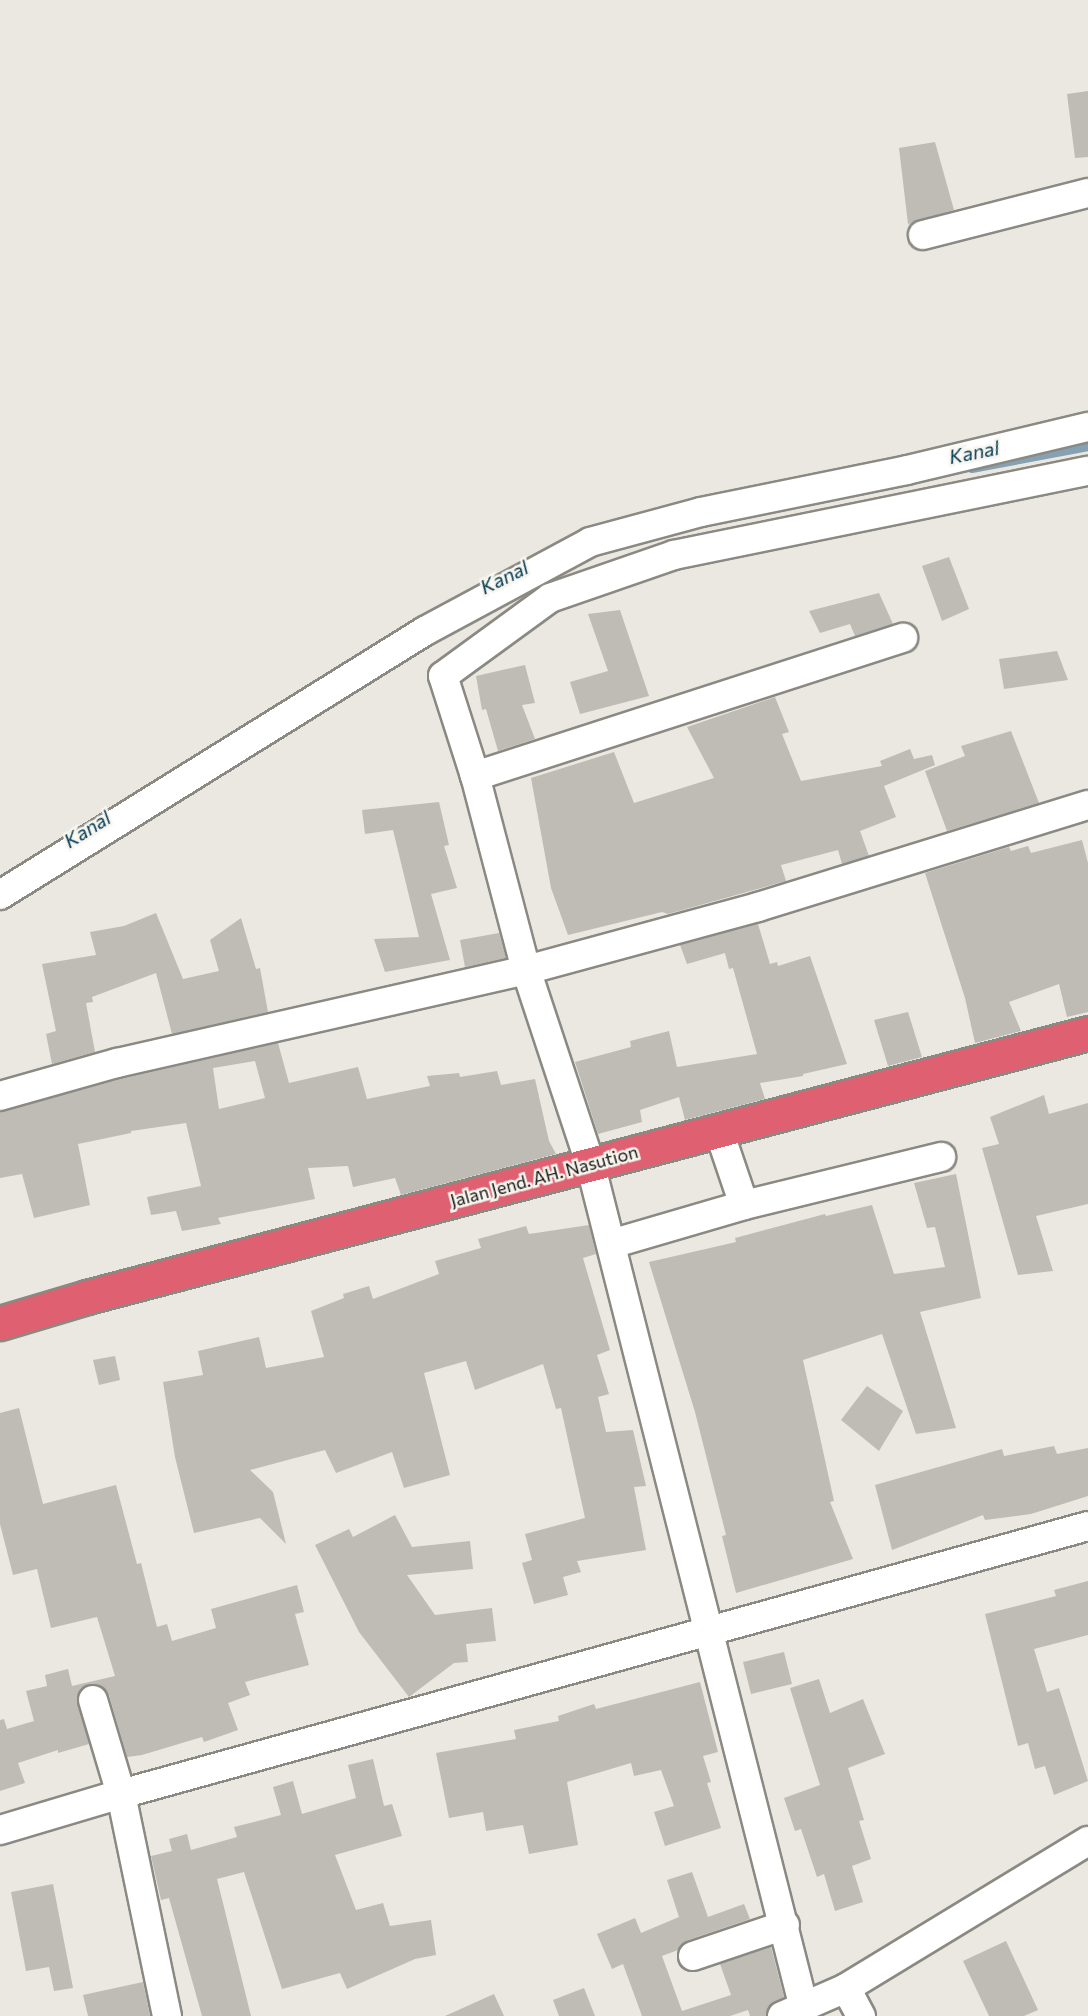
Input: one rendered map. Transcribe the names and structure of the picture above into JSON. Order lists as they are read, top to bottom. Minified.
{"streets":{"highway":["Jalan Jend. AH. Nasution"]},"water":["Kanal"]}
